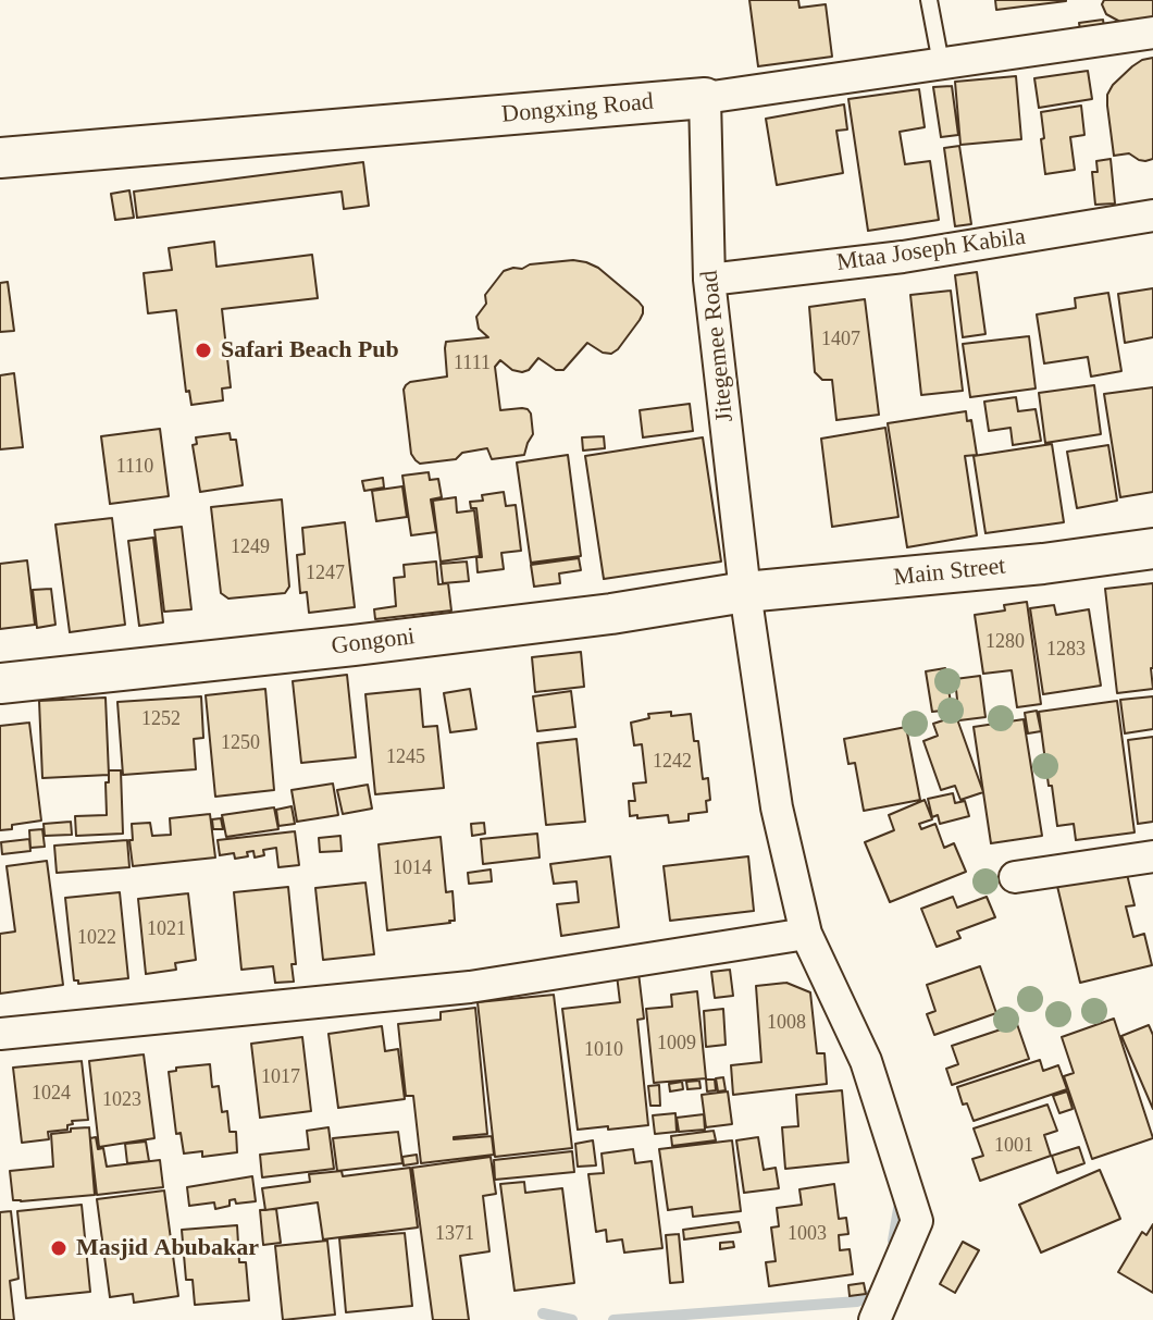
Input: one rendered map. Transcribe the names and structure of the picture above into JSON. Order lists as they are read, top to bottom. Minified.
{"streets":{"street":["Dongxing Road","Mtaa Joseph Kabila","Jitegemee Road","Main Street","Gongoni"]},"crossings":[["Dongxing Road","Jitegemee Road"],["Mtaa Joseph Kabila","Jitegemee Road"],["Jitegemee Road","Main Street"],["Jitegemee Road","Gongoni"],["Main Street","Gongoni"]],"places":["Safari Beach Pub","Masjid Abubakar"],"house_numbers":["1407","1111","1110","1249","1247","1280","1283","1252","1250","1245","1242","1014","1021","1022","1008","1009","1010","1017","1024","1023","1001","1371","1003"]}
